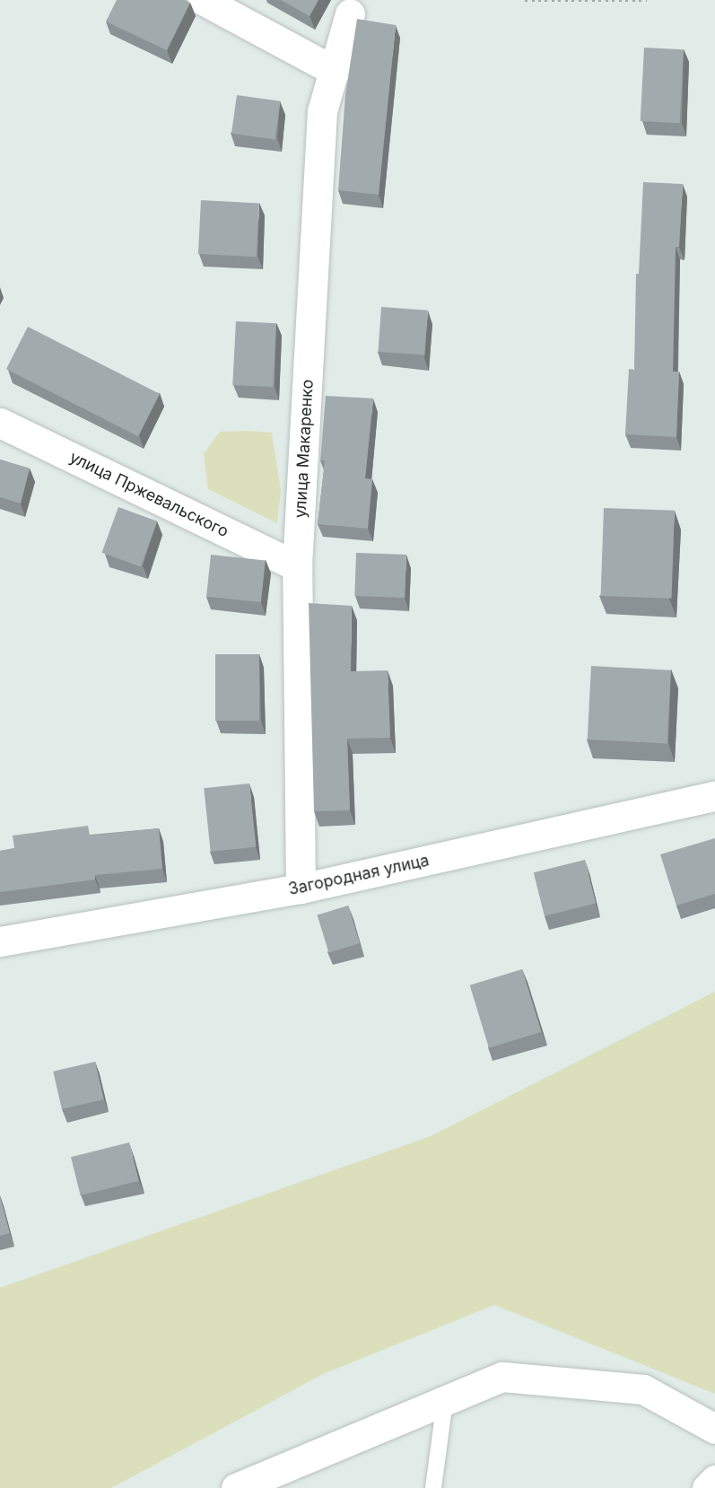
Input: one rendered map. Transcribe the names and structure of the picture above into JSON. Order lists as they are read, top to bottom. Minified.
{"streets":{"street":["улица Макаренко","улица Пржевальского","Загородная улица"]},"crossings":[["улица Макаренко","улица Пржевальского"],["улица Макаренко","Загородная улица"]]}
